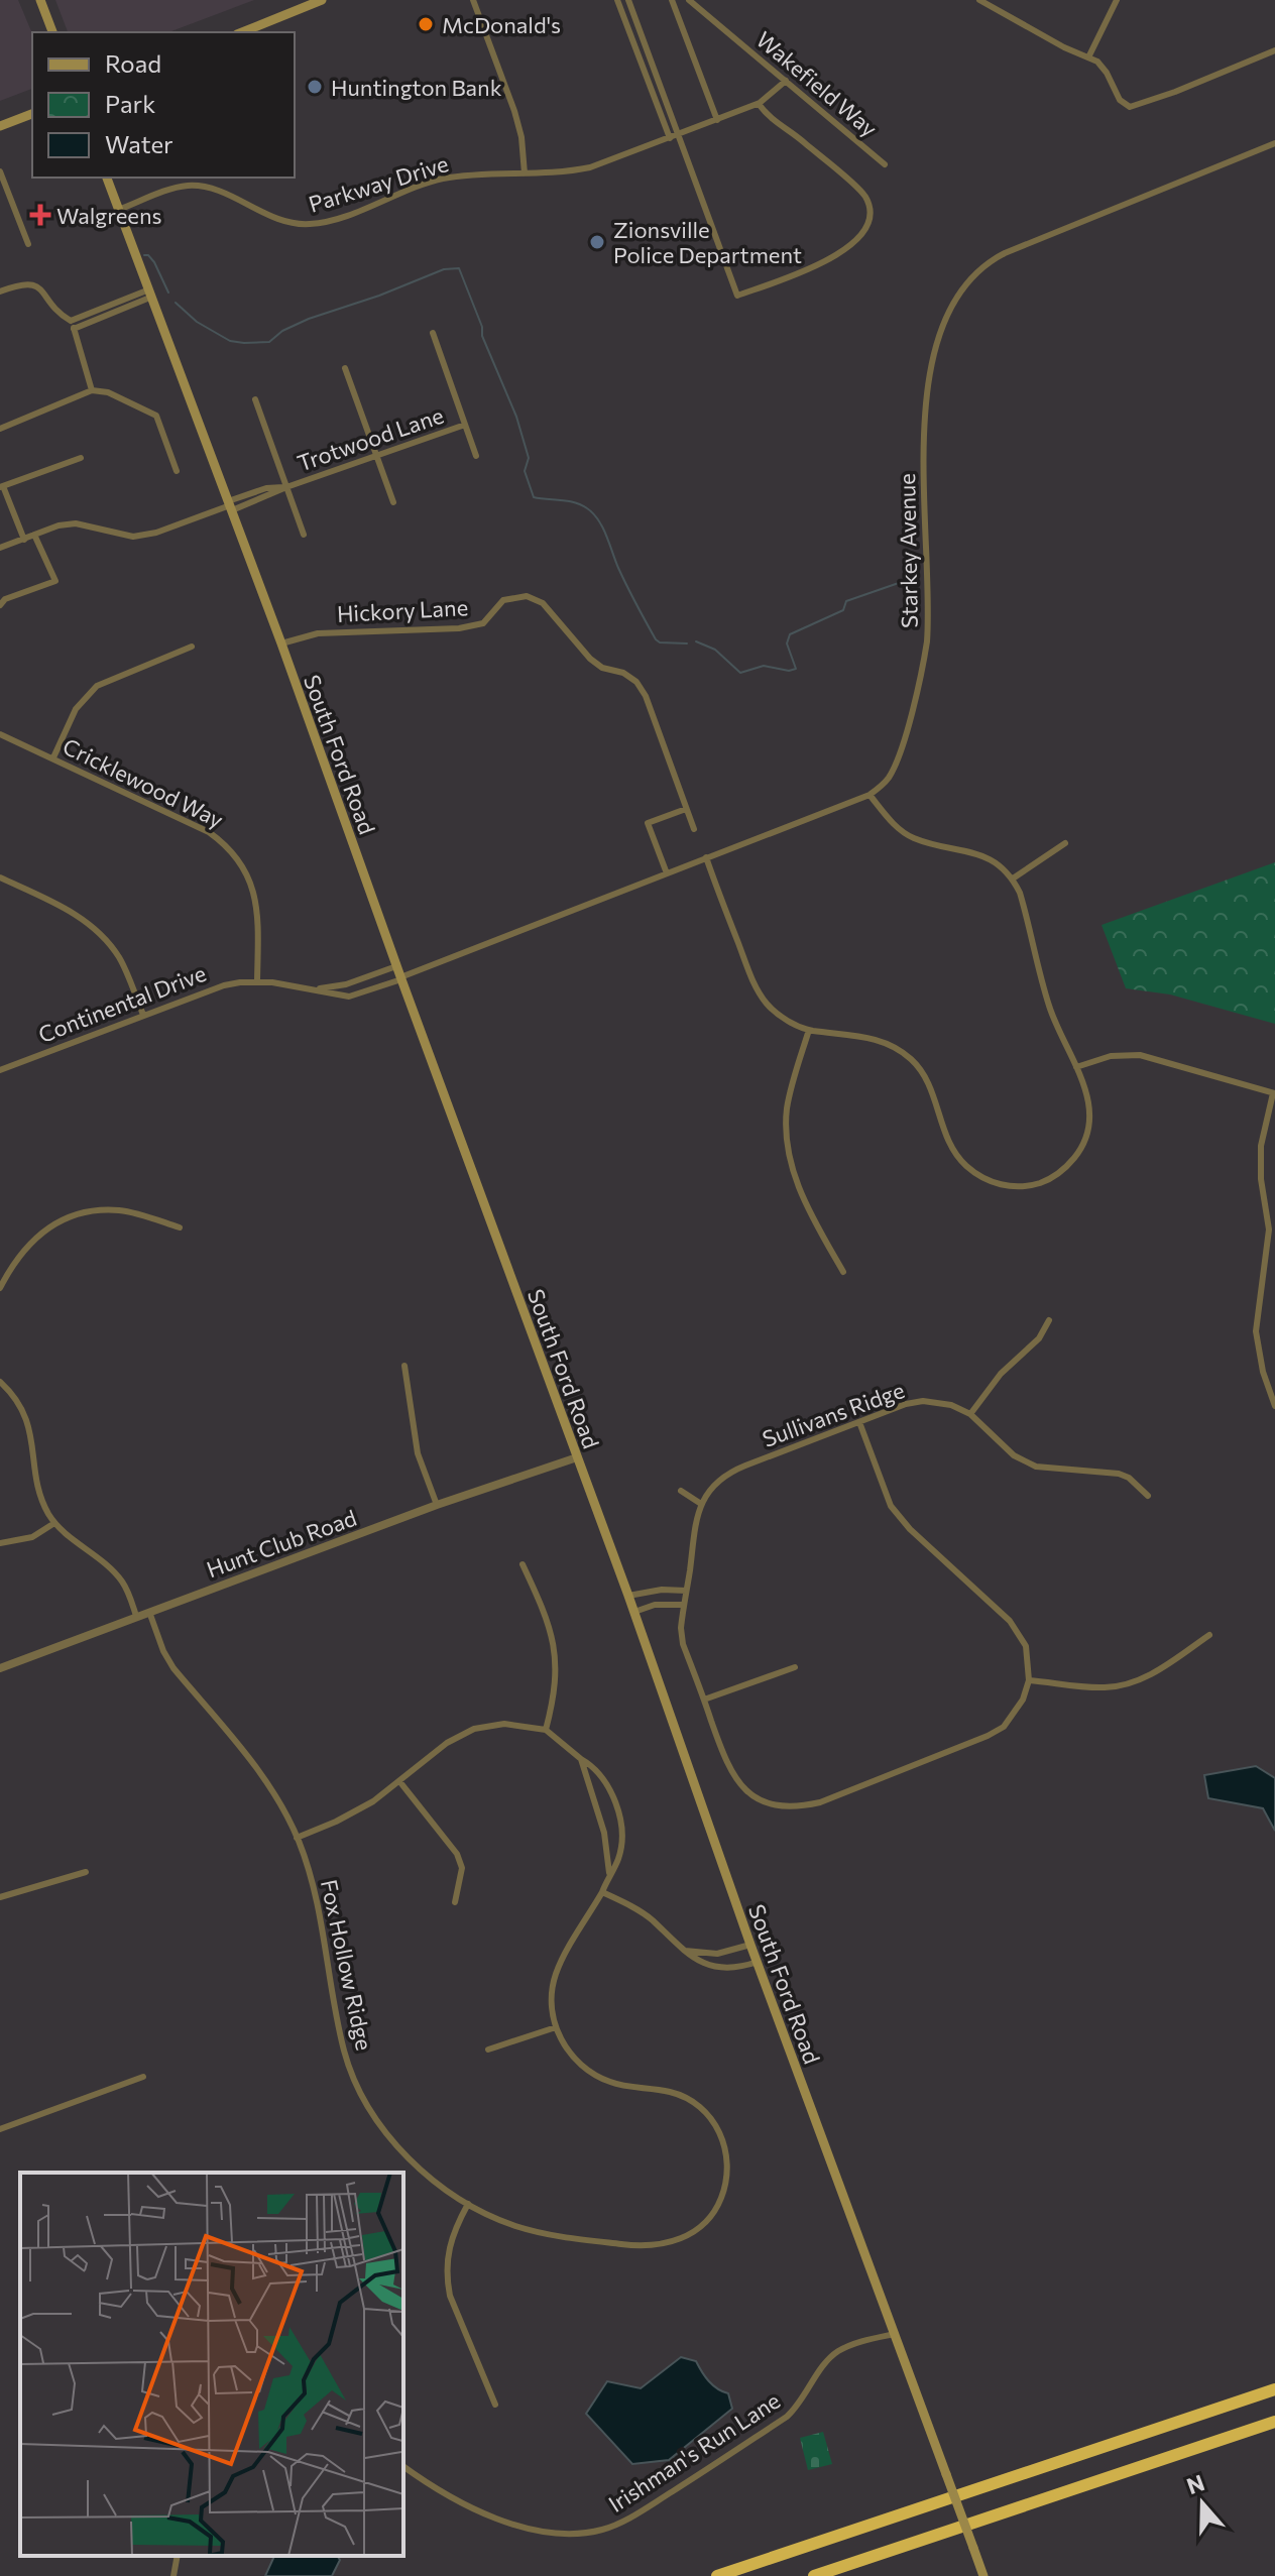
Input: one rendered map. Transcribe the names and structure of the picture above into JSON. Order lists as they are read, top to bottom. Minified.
{"streets":{"main road":["South Ford Road"],"street":["Wakefield Way","Parkway Drive","Trotwood Lane","Starkey Avenue","Hickory Lane","Cricklewood Way","Continental Drive","Sullivans Ridge","Hunt Club Road","Fox Hollow Ridge","Irishman's Run Lane"]},"crossings":[["Wakefield Way","Parkway Drive"],["Parkway Drive","South Ford Road"],["Trotwood Lane","South Ford Road"],["Starkey Avenue","South Ford Road"],["Starkey Avenue","Continental Drive"],["Hickory Lane","South Ford Road"],["South Ford Road","Continental Drive"],["South Ford Road","Hunt Club Road"],["South Ford Road","Irishman's Run Lane"],["Cricklewood Way","Continental Drive"],["Hunt Club Road","Fox Hollow Ridge"]],"places":{"other":["McDonald's","Huntington Bank","Zionsville Police Department"],"health":["Walgreens"]},"legend":["Road","Park","Water"],"north":"top"}
